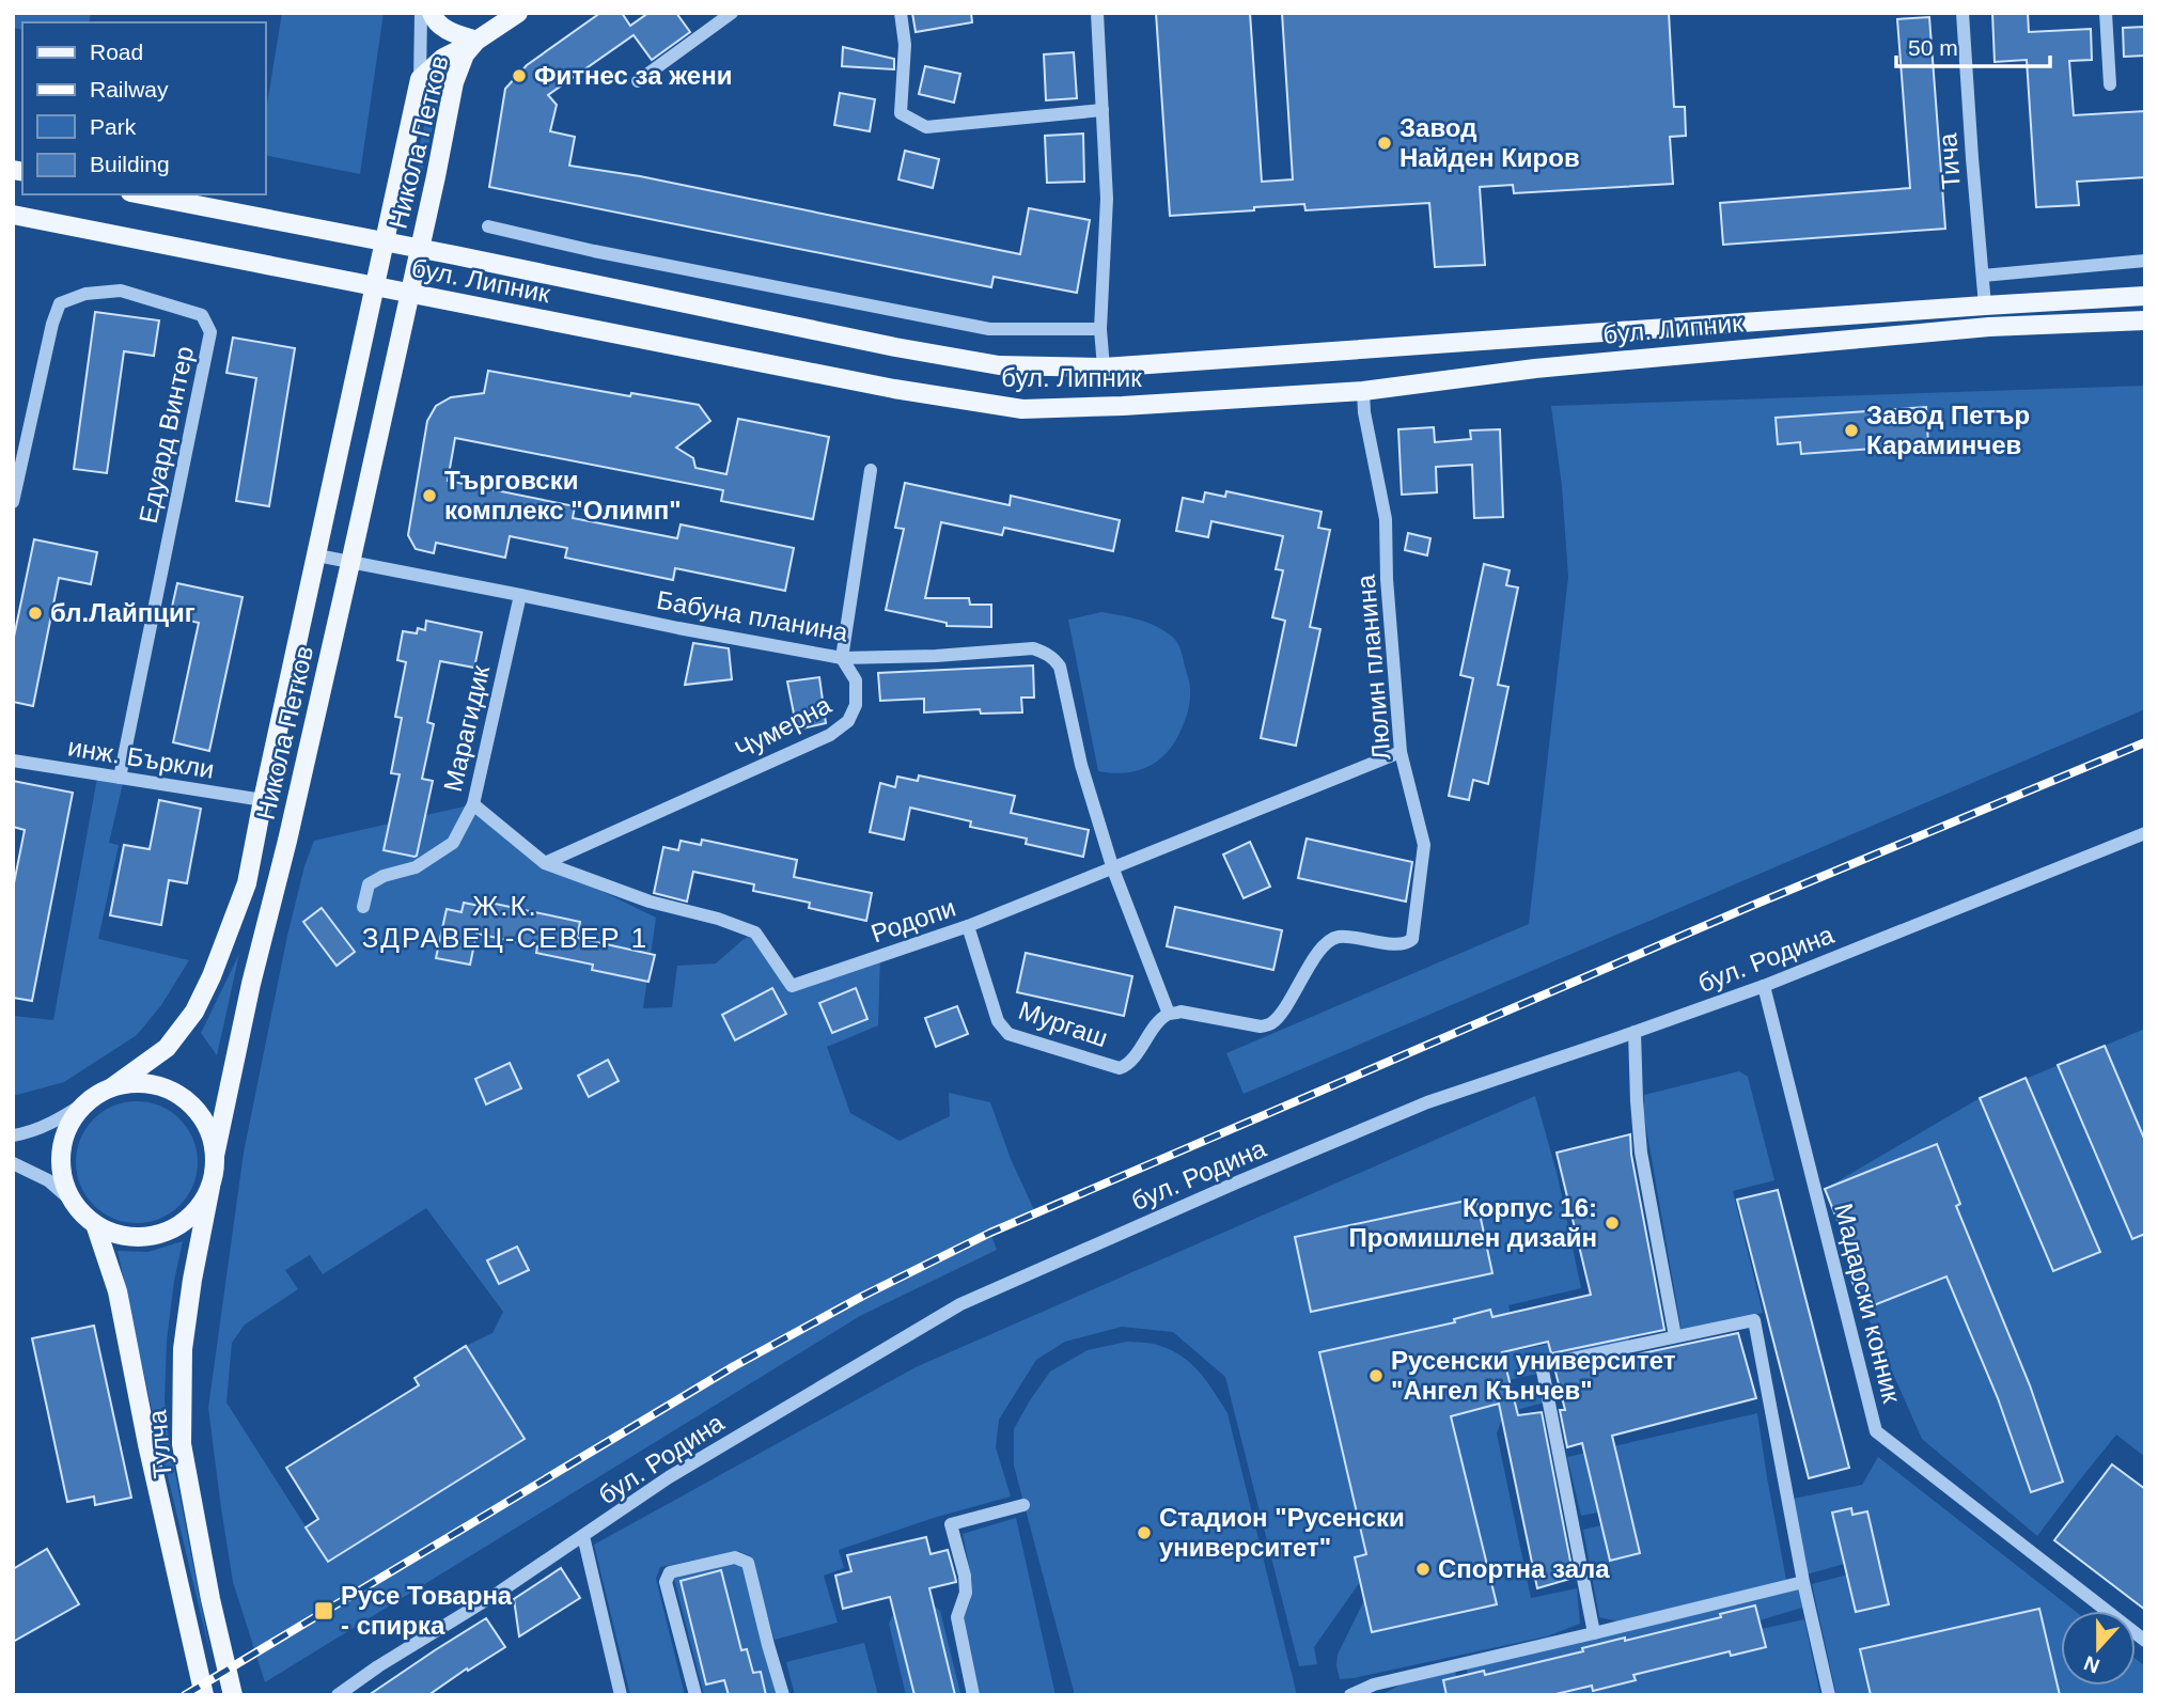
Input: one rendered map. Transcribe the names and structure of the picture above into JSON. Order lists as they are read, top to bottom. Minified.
{"streets":{"main road":["Никола Петков","бул. Липник","Тулча"],"street":["Тича","Едуард Винтер","Бабуна планина","Люлин планина","Чумерна","Марагидик","инж. Бъркли","Родопи","бул. Родина","Мургаш","Мадарски конник"]},"crossings":[["Никола Петков","бул. Липник"],["Никола Петков","Бабуна планина"],["Никола Петков","инж. Бъркли"],["Никола Петков","Тулча"],["Тича","бул. Липник"],["бул. Липник","Люлин планина"],["Едуард Винтер","инж. Бъркли"],["Бабуна планина","Люлин планина"],["Бабуна планина","Чумерна"],["Бабуна планина","Марагидик"],["Бабуна планина","Родопи"],["Бабуна планина","Мургаш"],["Люлин планина","Родопи"],["Люлин планина","Мургаш"],["Чумерна","Родопи"],["Марагидик","Родопи"],["Родопи","Мургаш"],["бул. Родина","Мадарски конник"]],"districts":["Ж.К. ЗДРАВЕЦ-СЕВЕР 1"],"places":{"other":["Фитнес за жени","Завод Найден Киров","Завод Петър Караминчев","Търговски комплекс \"Олимп\"","бл.Лайпциг","Корпус 16: Промишлен дизайн","Русенски университет \"Ангел Кънчев\"","Стадион \"Русенски университет\"","Спортна зала"],"transit":["Русе Товарна - спирка"]},"legend":["Road","Railway","Park","Building"],"scale_bar":"50 m","north":"bottom"}
